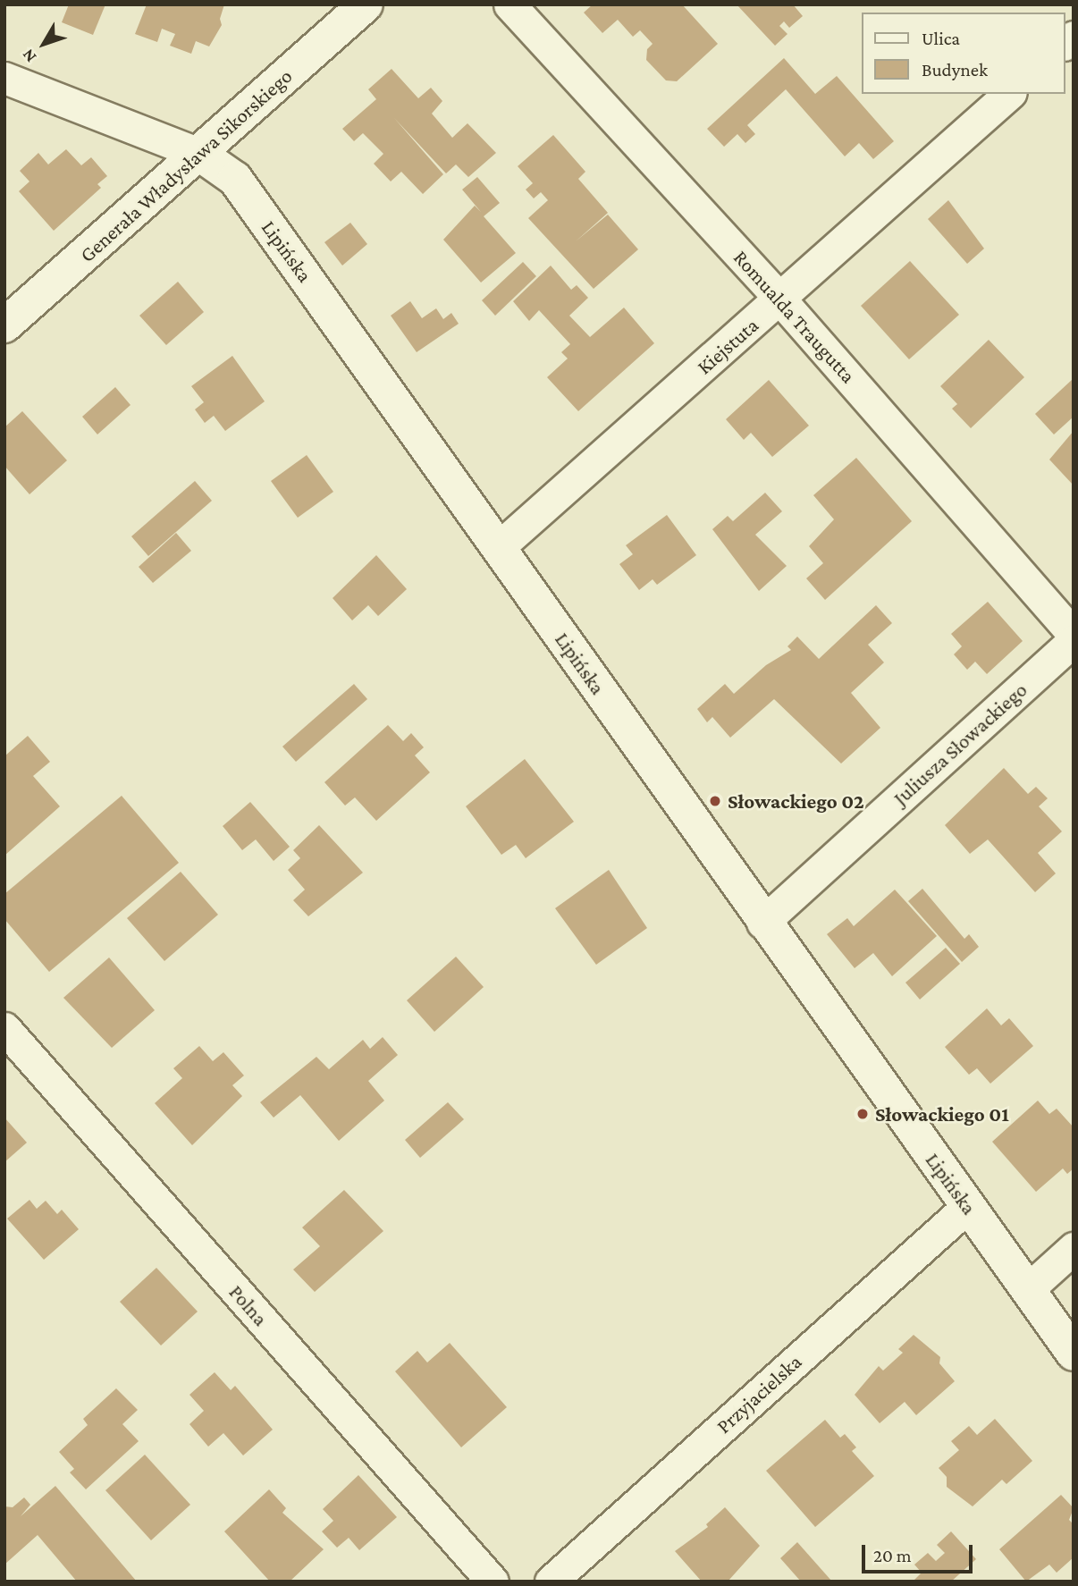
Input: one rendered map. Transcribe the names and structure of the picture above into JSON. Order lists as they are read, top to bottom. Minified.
{"streets":{"street":["Generała Władysława Sikorskiego","Lipińska","Romualda Traugutta","Kiejstuta","Juliusza Słowackiego","Polna","Przyjacielska"]},"crossings":[["Generała Władysława Sikorskiego","Lipińska"],["Lipińska","Kiejstuta"],["Lipińska","Juliusza Słowackiego"],["Lipińska","Przyjacielska"],["Romualda Traugutta","Kiejstuta"]],"places":["Słowackiego 02","Słowackiego 01"],"legend":["Ulica","Budynek"],"scale_bar":"20 m","north":"bottom left"}
